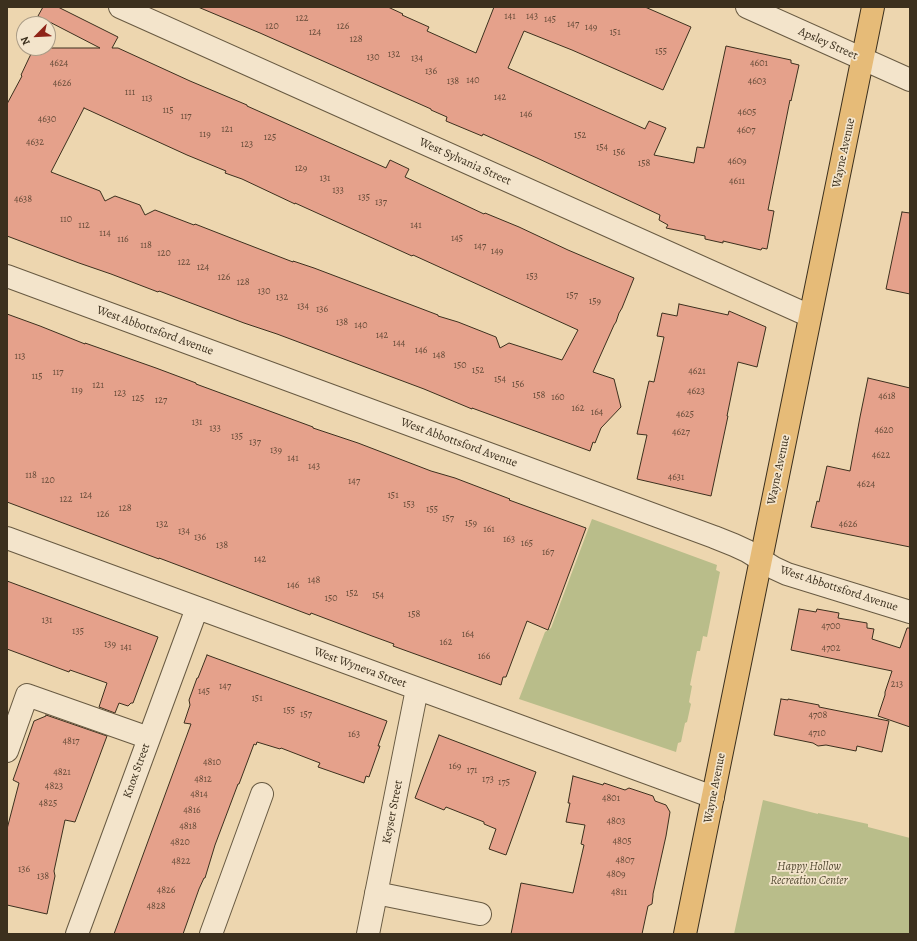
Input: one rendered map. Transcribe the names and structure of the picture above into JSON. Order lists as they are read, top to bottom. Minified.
{"streets":{"main road":["Wayne Avenue"],"street":["Apsley Street","West Sylvania Street","West Abbottsford Avenue","West Wyneva Street","Knox Street","Keyser Street"]},"crossings":[["Apsley Street","Wayne Avenue"],["Wayne Avenue","West Sylvania Street"],["Wayne Avenue","West Abbottsford Avenue"],["Wayne Avenue","West Wyneva Street"],["West Wyneva Street","Knox Street"],["West Wyneva Street","Keyser Street"]],"parks":["Happy Hollow Recreation Center"],"house_numbers":["141","143","122","145","147","120","126","149","124","151","128","155","132","130","134","4624","4601","136","140","138","4603","4626","111","142","113","115","4605","146","117","4630","121","4607","119","152","125","4632","123","154","156","4609","158","129","131","4611","133","135","4638","137","110","112","141","114","145","116","118","147","149","120","122","124","153","126","128","130","157","132","159","134","136","138","140","142","144","146","148","113","150","152","4621","117","115","154","156","121","119","4623","123","158","4618","160","125","127","162","164","4625","131","133","4620","4627","135","137","139","4622","141","143","118","4631","120","147","4624","124","151","122","153","128","155","126","157","159","132","4626","161","134","136","163","165","138","167","142","148","146","152","154","150","158","131","4700","135","164","162","139","141","4702","166","213","147","145","151","155","157","4708","4710","163","4817","4810","169","171","4821","4812","173","175","4823","4814","4801","4825","4816","4803","4818","4805","4820","4807","4822","136","4809","138","4826","4811","4828"],"north":"bottom left"}
